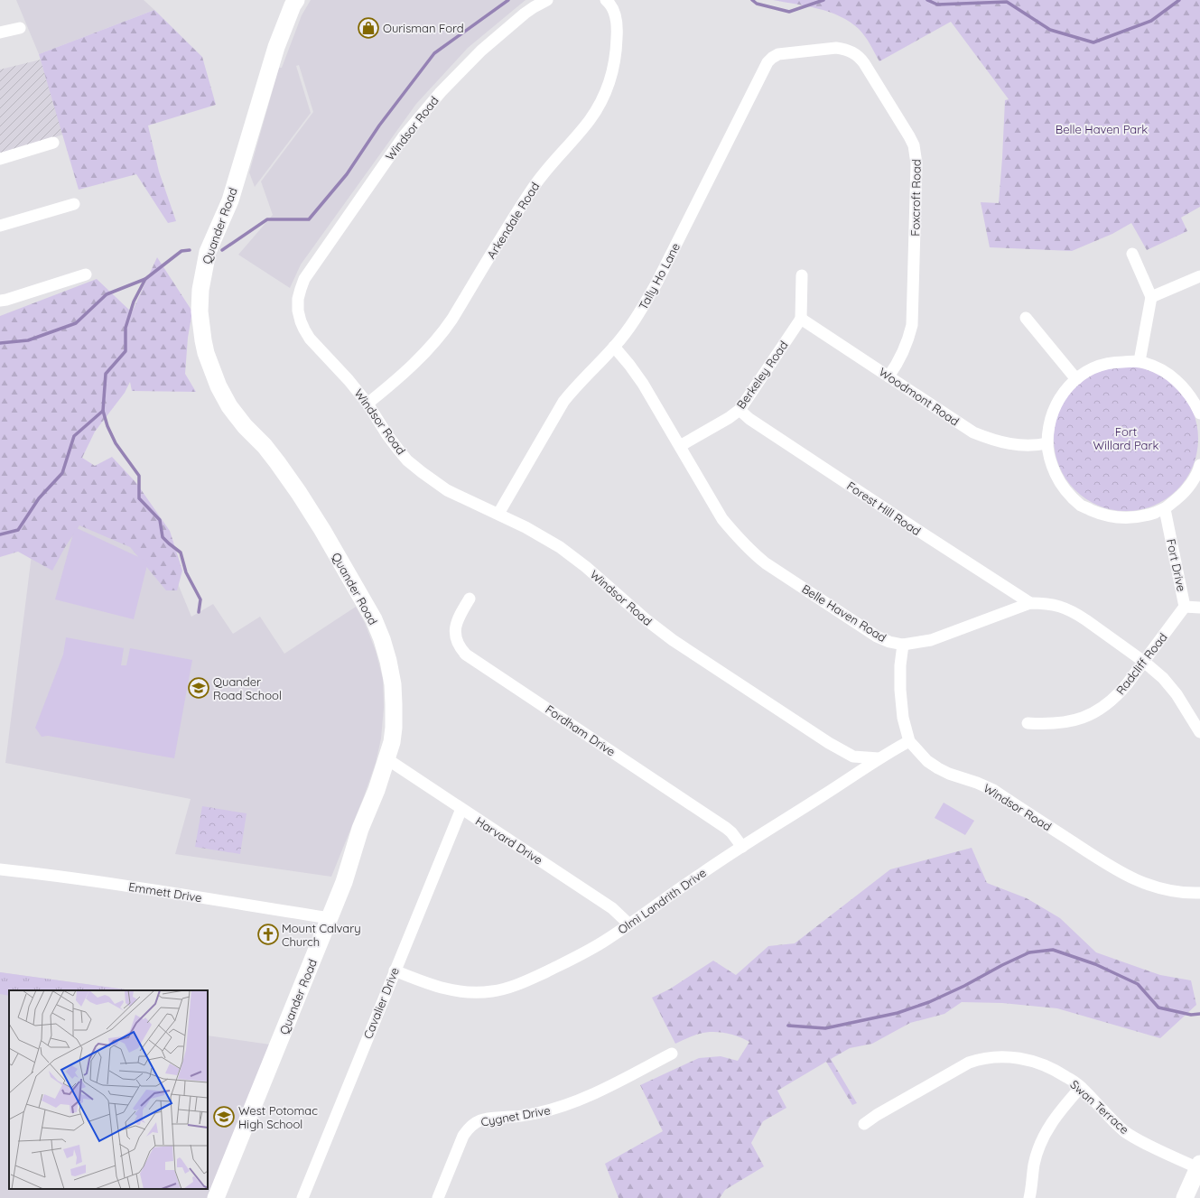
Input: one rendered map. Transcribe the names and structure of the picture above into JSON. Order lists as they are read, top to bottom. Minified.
{"streets":{"street":["Windsor Road","Foxcroft Road","Arkendale Road","Quander Road","Tally Ho Lane","Berkeley Road","Woodmont Road","Forest Hill Road","Fort Drive","Belle Haven Road","Radcliff Road","Fordham Drive","Harvard Drive","Emmett Drive","Olmi Landrith Drive","Cavalier Drive","Swan Terrace","Cygnet Drive"]},"crossings":[["Windsor Road","Arkendale Road"],["Windsor Road","Tally Ho Lane"],["Windsor Road","Belle Haven Road"],["Windsor Road","Olmi Landrith Drive"],["Foxcroft Road","Tally Ho Lane"],["Foxcroft Road","Woodmont Road"],["Quander Road","Harvard Drive"],["Quander Road","Emmett Drive"],["Tally Ho Lane","Belle Haven Road"],["Berkeley Road","Woodmont Road"],["Berkeley Road","Forest Hill Road"],["Berkeley Road","Belle Haven Road"],["Forest Hill Road","Belle Haven Road"],["Fort Drive","Radcliff Road"],["Belle Haven Road","Radcliff Road"],["Fordham Drive","Olmi Landrith Drive"],["Harvard Drive","Olmi Landrith Drive"],["Harvard Drive","Cavalier Drive"],["Olmi Landrith Drive","Cavalier Drive"]],"parks":["Belle Haven Park","Fort Willard Park"],"places":{"shop":["Ourisman Ford"],"school or university":["Quander Road School","West Potomac High School"],"church":["Mount Calvary Church"]}}
